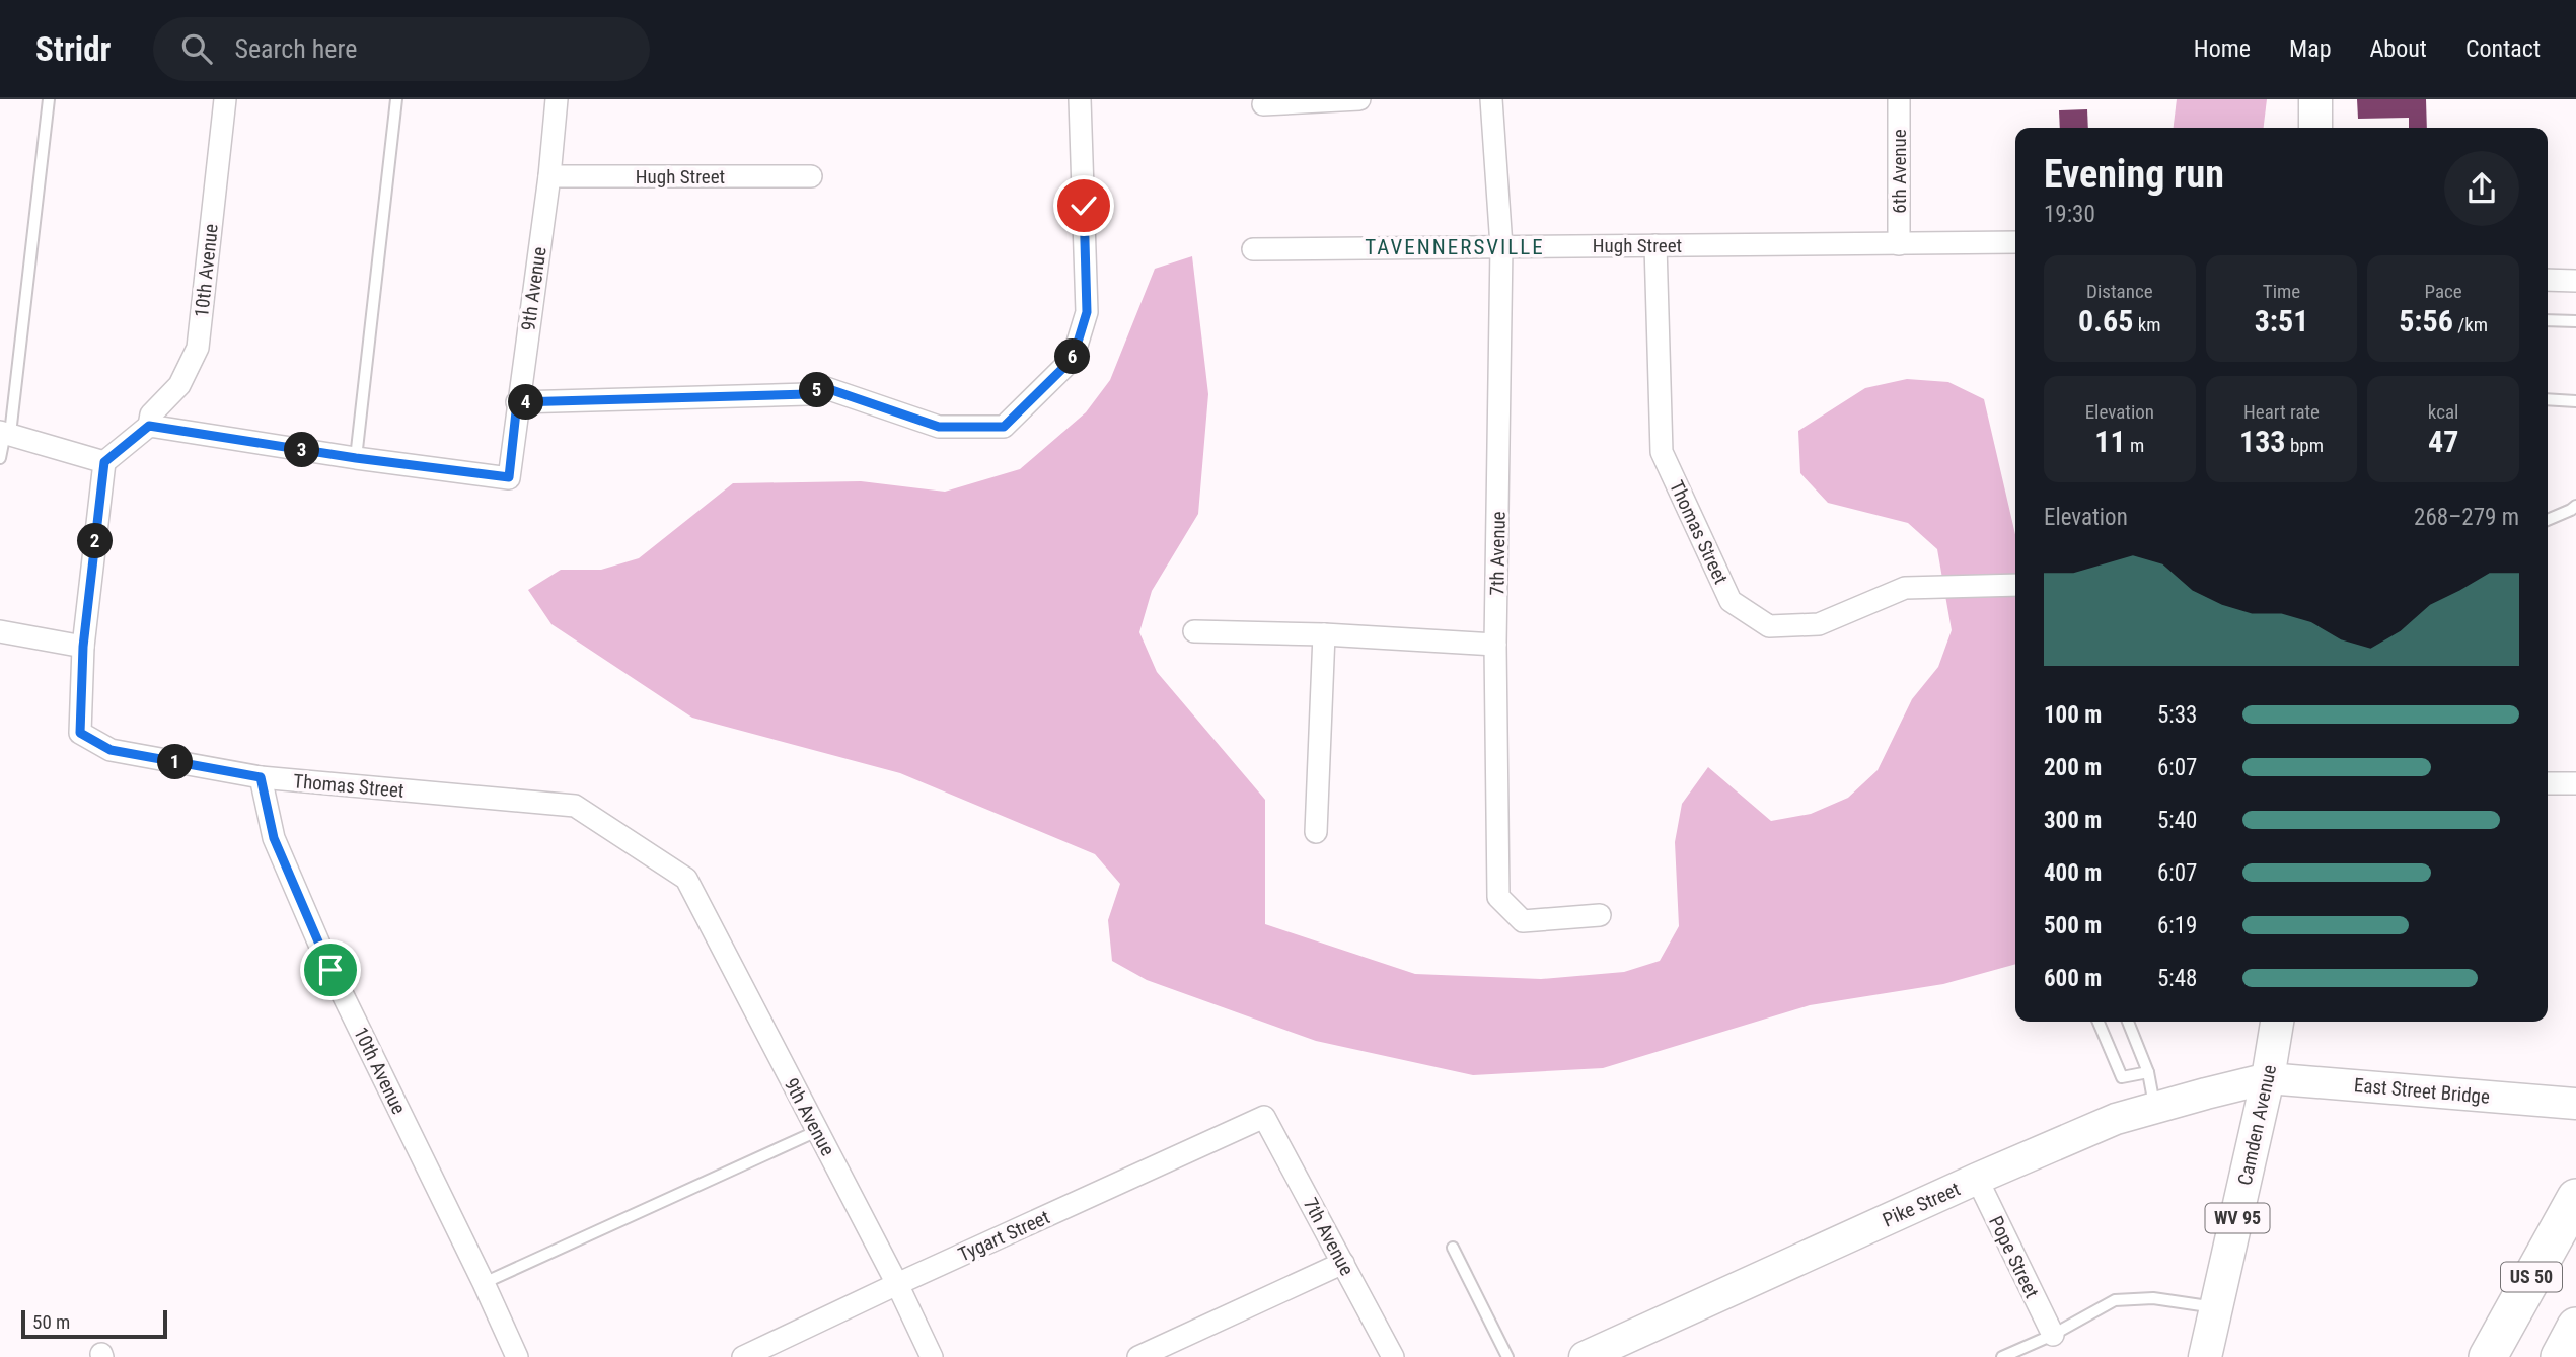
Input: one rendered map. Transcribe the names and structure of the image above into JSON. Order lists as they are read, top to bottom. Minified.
{"streets":{"highway":["US 50"],"main road":["East Street Bridge","Camden Avenue","Pike Street","WV 95"],"street":["6th Avenue","Hugh Street","10th Avenue","9th Avenue","Thomas Street","7th Avenue","Tygart Street","Pope Street"]},"crossings":[["6th Avenue","Hugh Street"],["Hugh Street","9th Avenue"],["Hugh Street","Thomas Street"],["Hugh Street","7th Avenue"],["10th Avenue","Thomas Street"],["9th Avenue","Thomas Street"],["9th Avenue","Tygart Street"],["7th Avenue","Tygart Street"],["East Street Bridge","Camden Avenue"],["East Street Bridge","Pike Street"],["Camden Avenue","Pike Street"],["Pike Street","Pope Street"]],"districts":["TAVENNERSVILLE"],"scale_bar":"50 m","page":{"header":"Stridr","search":"Search here","nav":["Home","Map","About","Contact"],"heading":["Evening run","19:30"],"stats":[["Distance","0.65 km"],["Time","3:51"],["Pace","5:56 /km"],["Elevation","11 m"],["Heart rate","133 bpm"],["kcal","47"]],"pins":["6","5","4","3","2","1"],"chart":["Elevation","268–279 m"],"list":[{"name":"100 m","note":"5:33"},{"name":"200 m","note":"6:07"},{"name":"300 m","note":"5:40"},{"name":"400 m","note":"6:07"},{"name":"500 m","note":"6:19"},{"name":"600 m","note":"5:48"}],"scale":"50 m"}}
